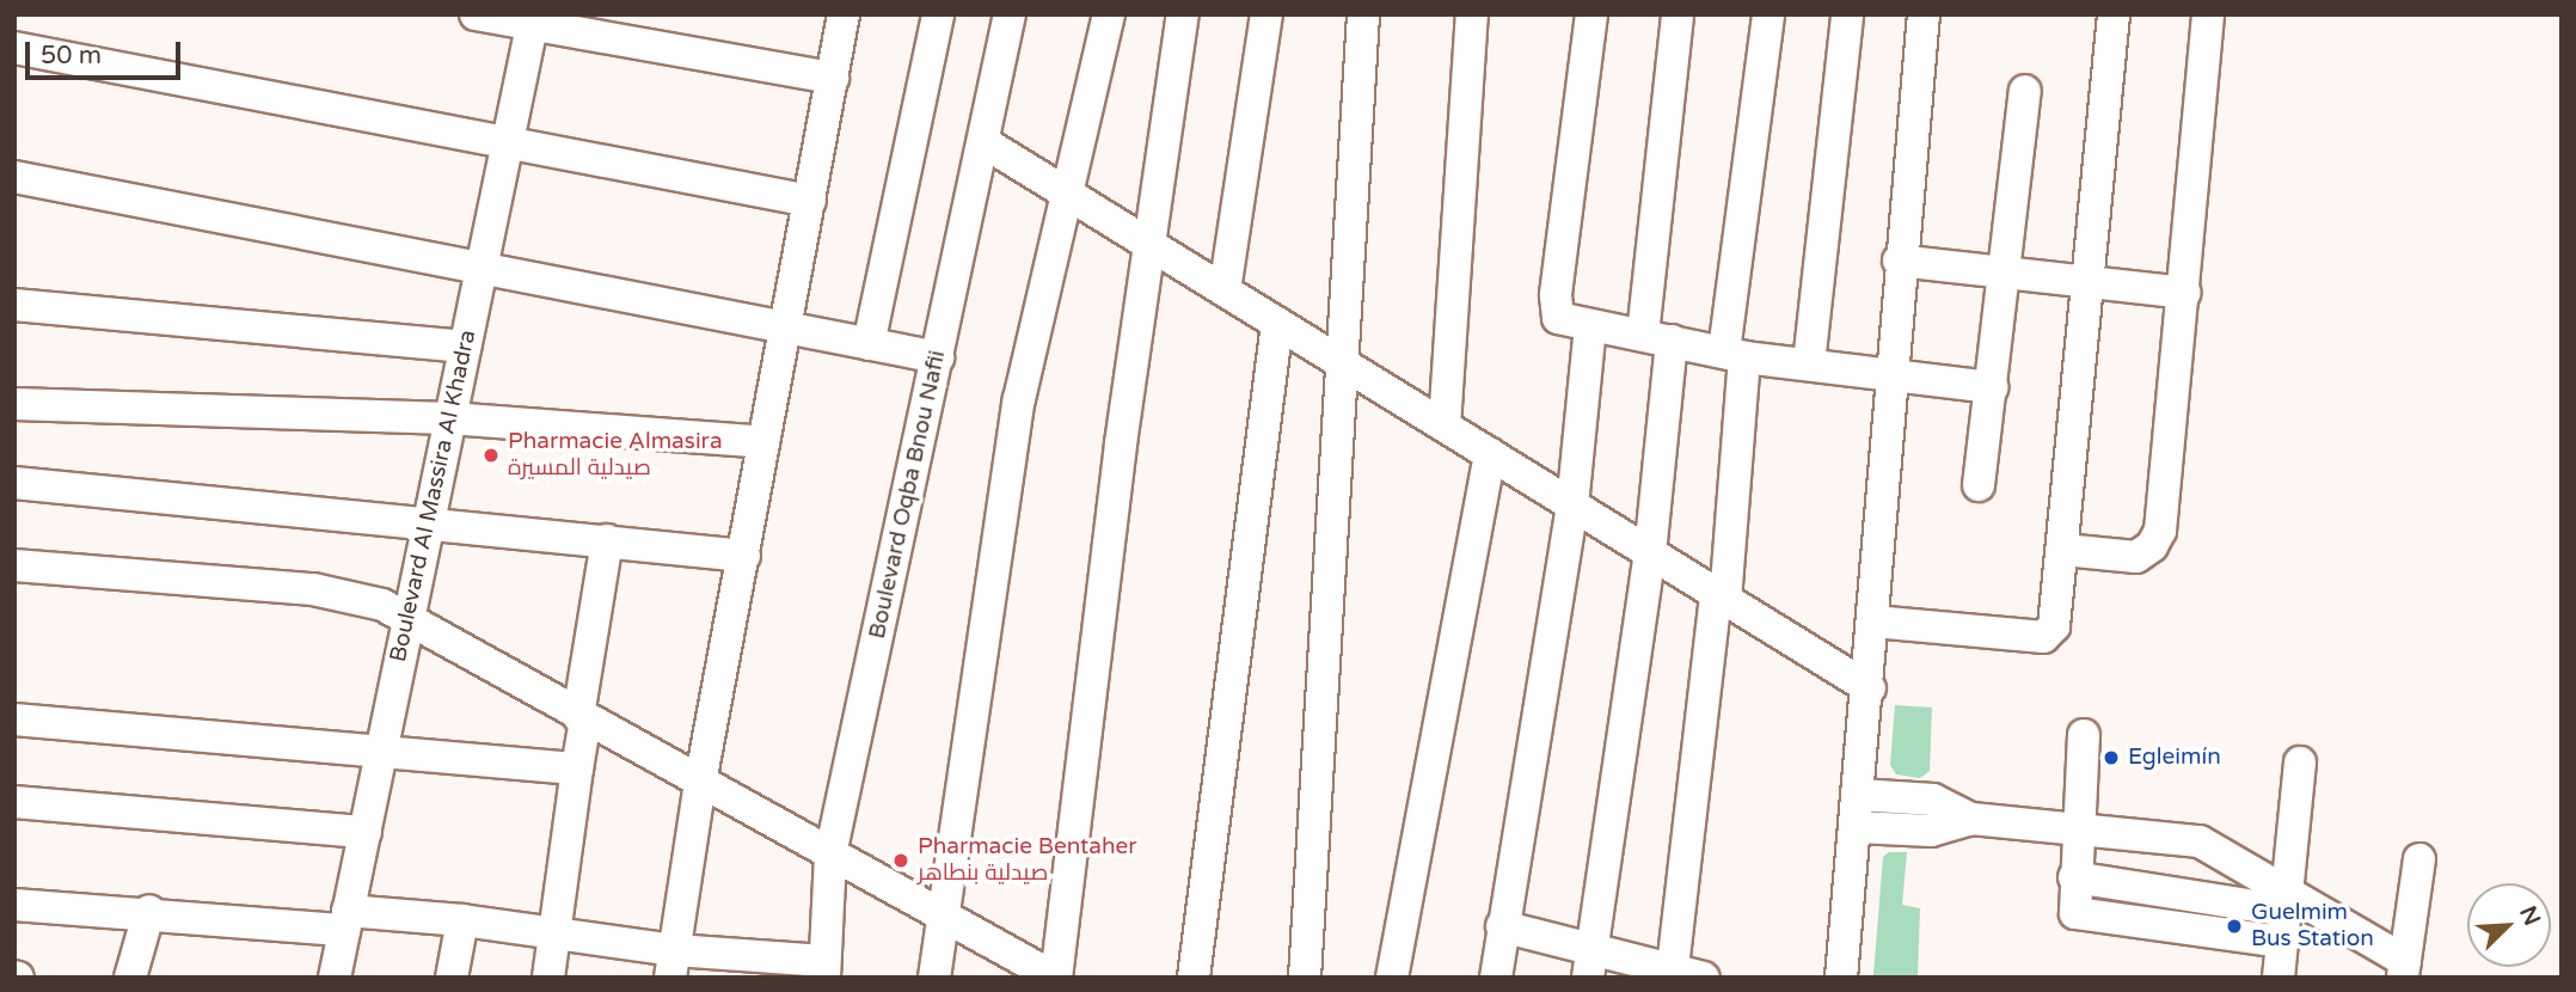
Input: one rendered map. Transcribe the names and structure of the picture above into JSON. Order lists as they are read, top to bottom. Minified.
{"streets":{"street":["Boulevard Oqba Bnou Nafii","Boulevard Al Massira Al Khadra"]},"places":["Pharmacie Almasira صيدلية المسيرة","Egleimín","Pharmacie Bentaher صيدلية بنطاهر","Guelmim Bus Station"],"scale_bar":"50 m","north":"top right"}
